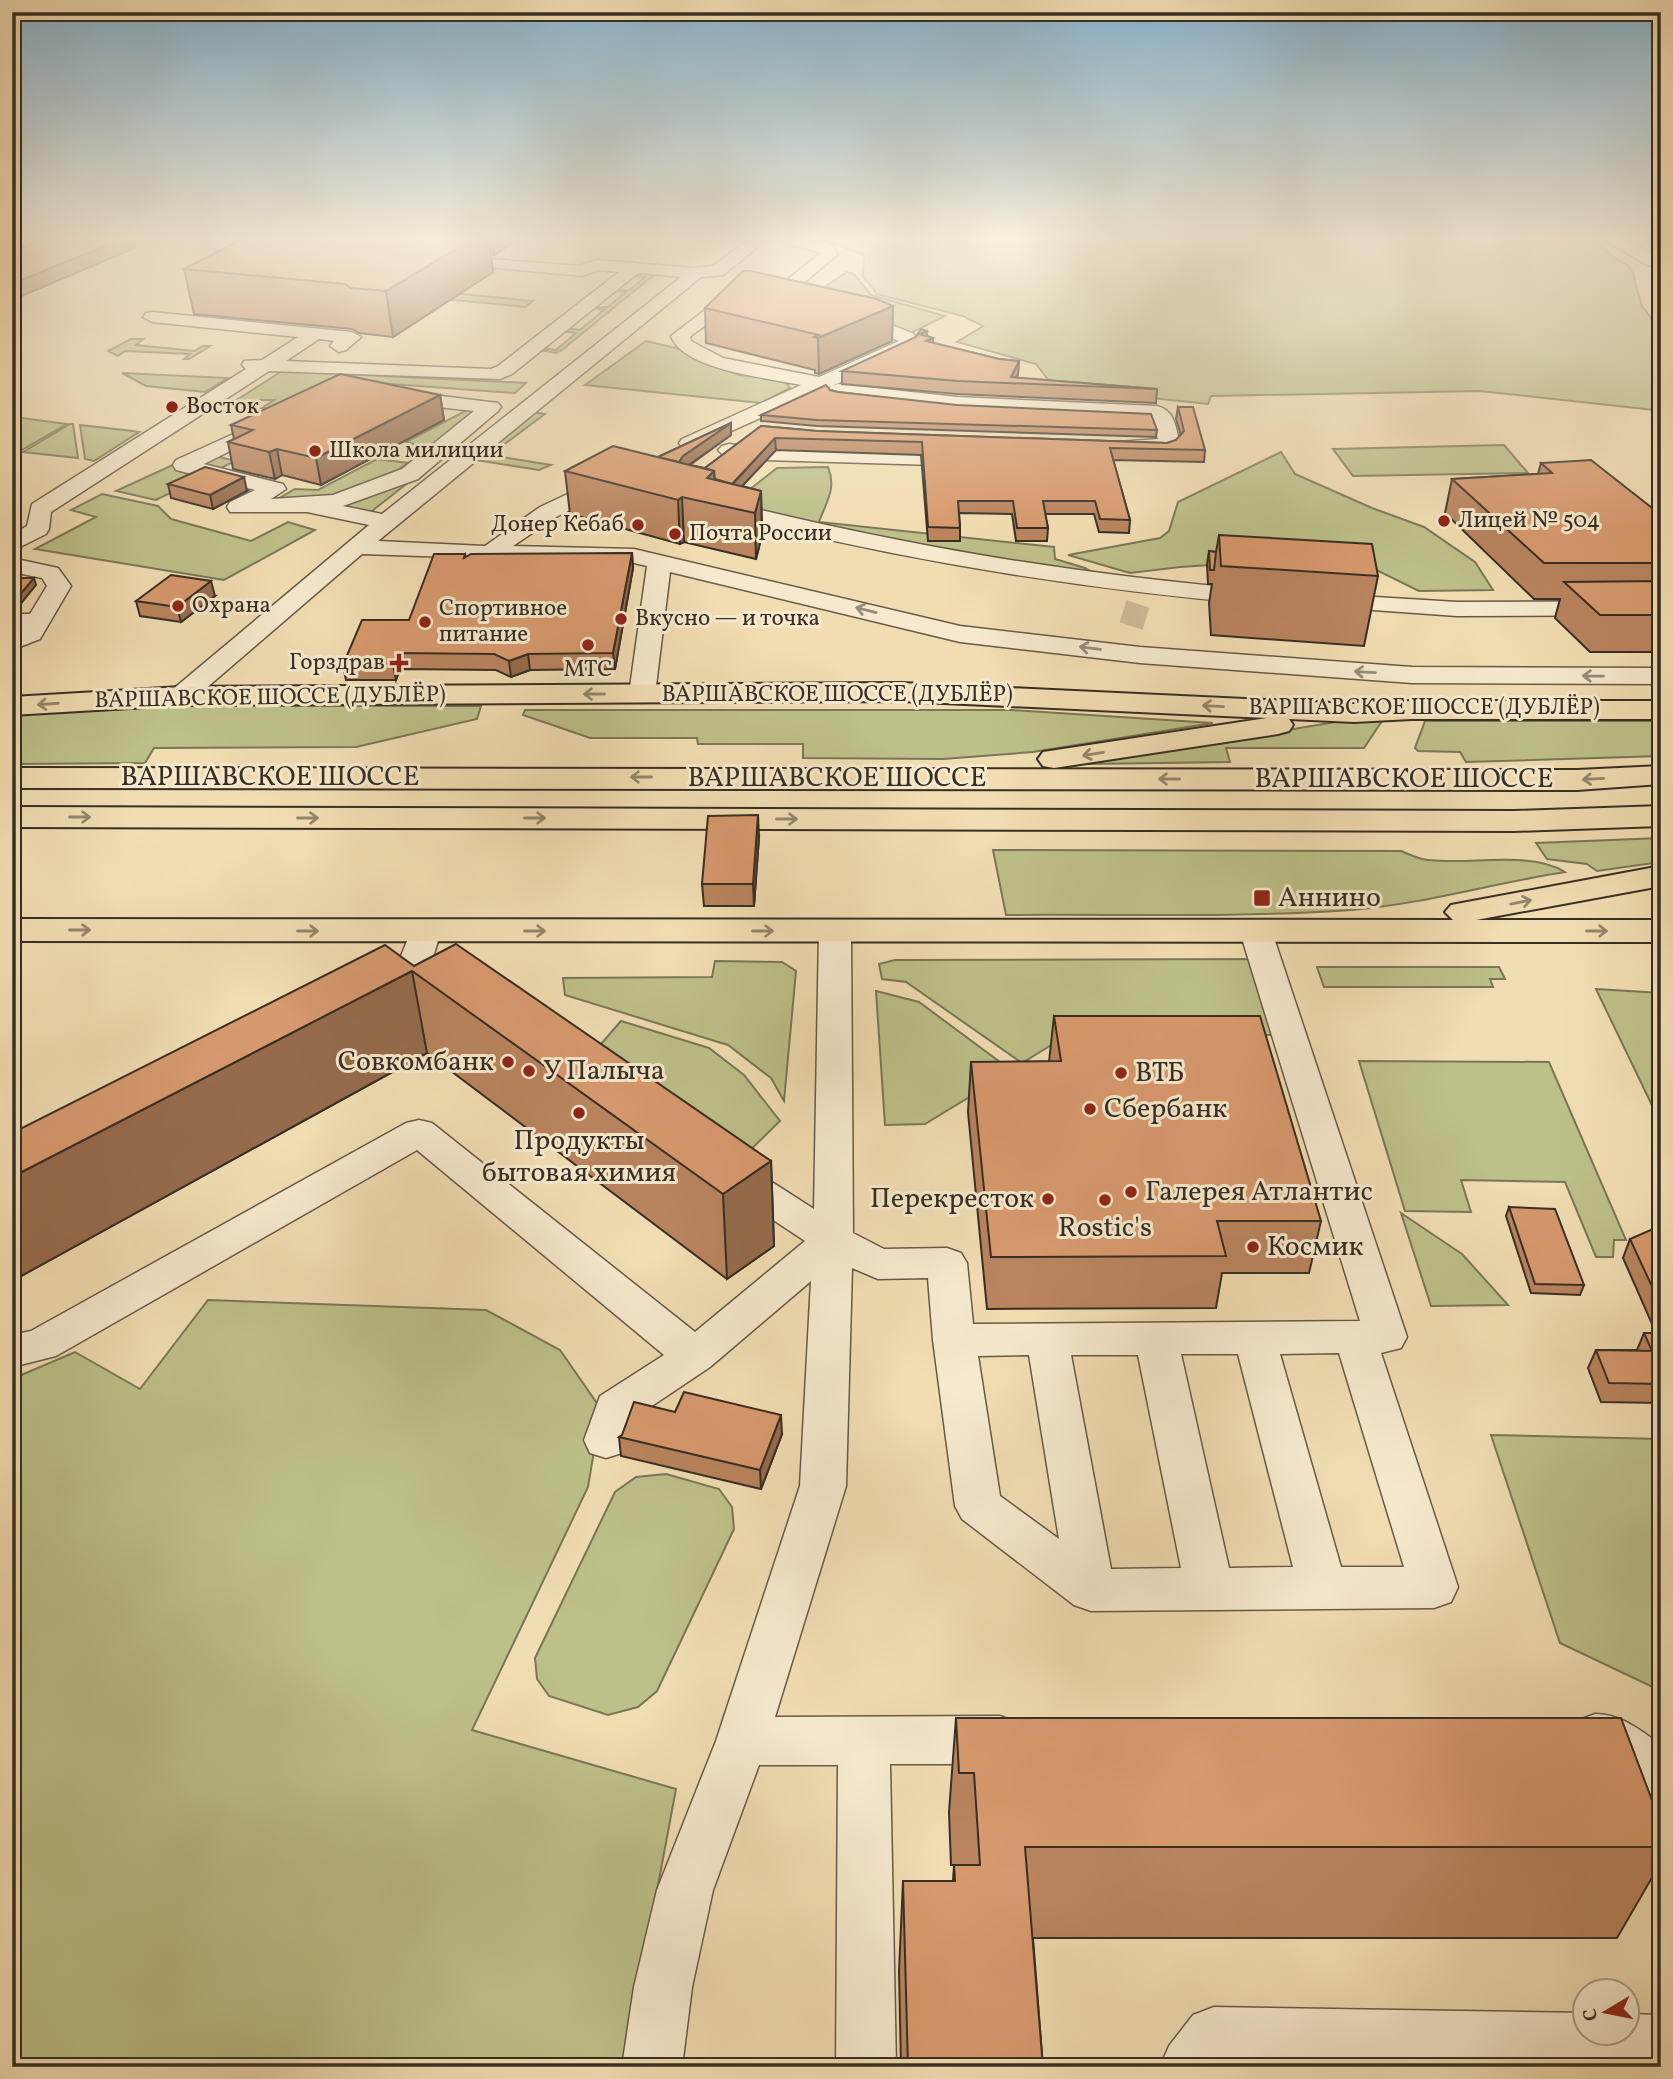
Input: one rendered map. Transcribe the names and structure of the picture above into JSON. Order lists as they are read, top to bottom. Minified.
{"streets":{"main road":["ВАРШАВСКОЕ ШОССЕ (ДУБЛЁР)","ВАРШАВСКОЕ ШОССЕ"]},"places":{"other":["Восток","Школа милиции","Лицей № 504","Донер Кебаб","Почта России","Охрана","Вкусно — и точка","Спортивное питание","МТС","Совкомбанк","У Палыча","ВТБ","Сбербанк","Продукты бытовая химия","Галерея Атлантис","Перекресток","Rostic's","Космик"],"health":["Горздрав"],"transit":["Аннино"]},"north":"left"}
